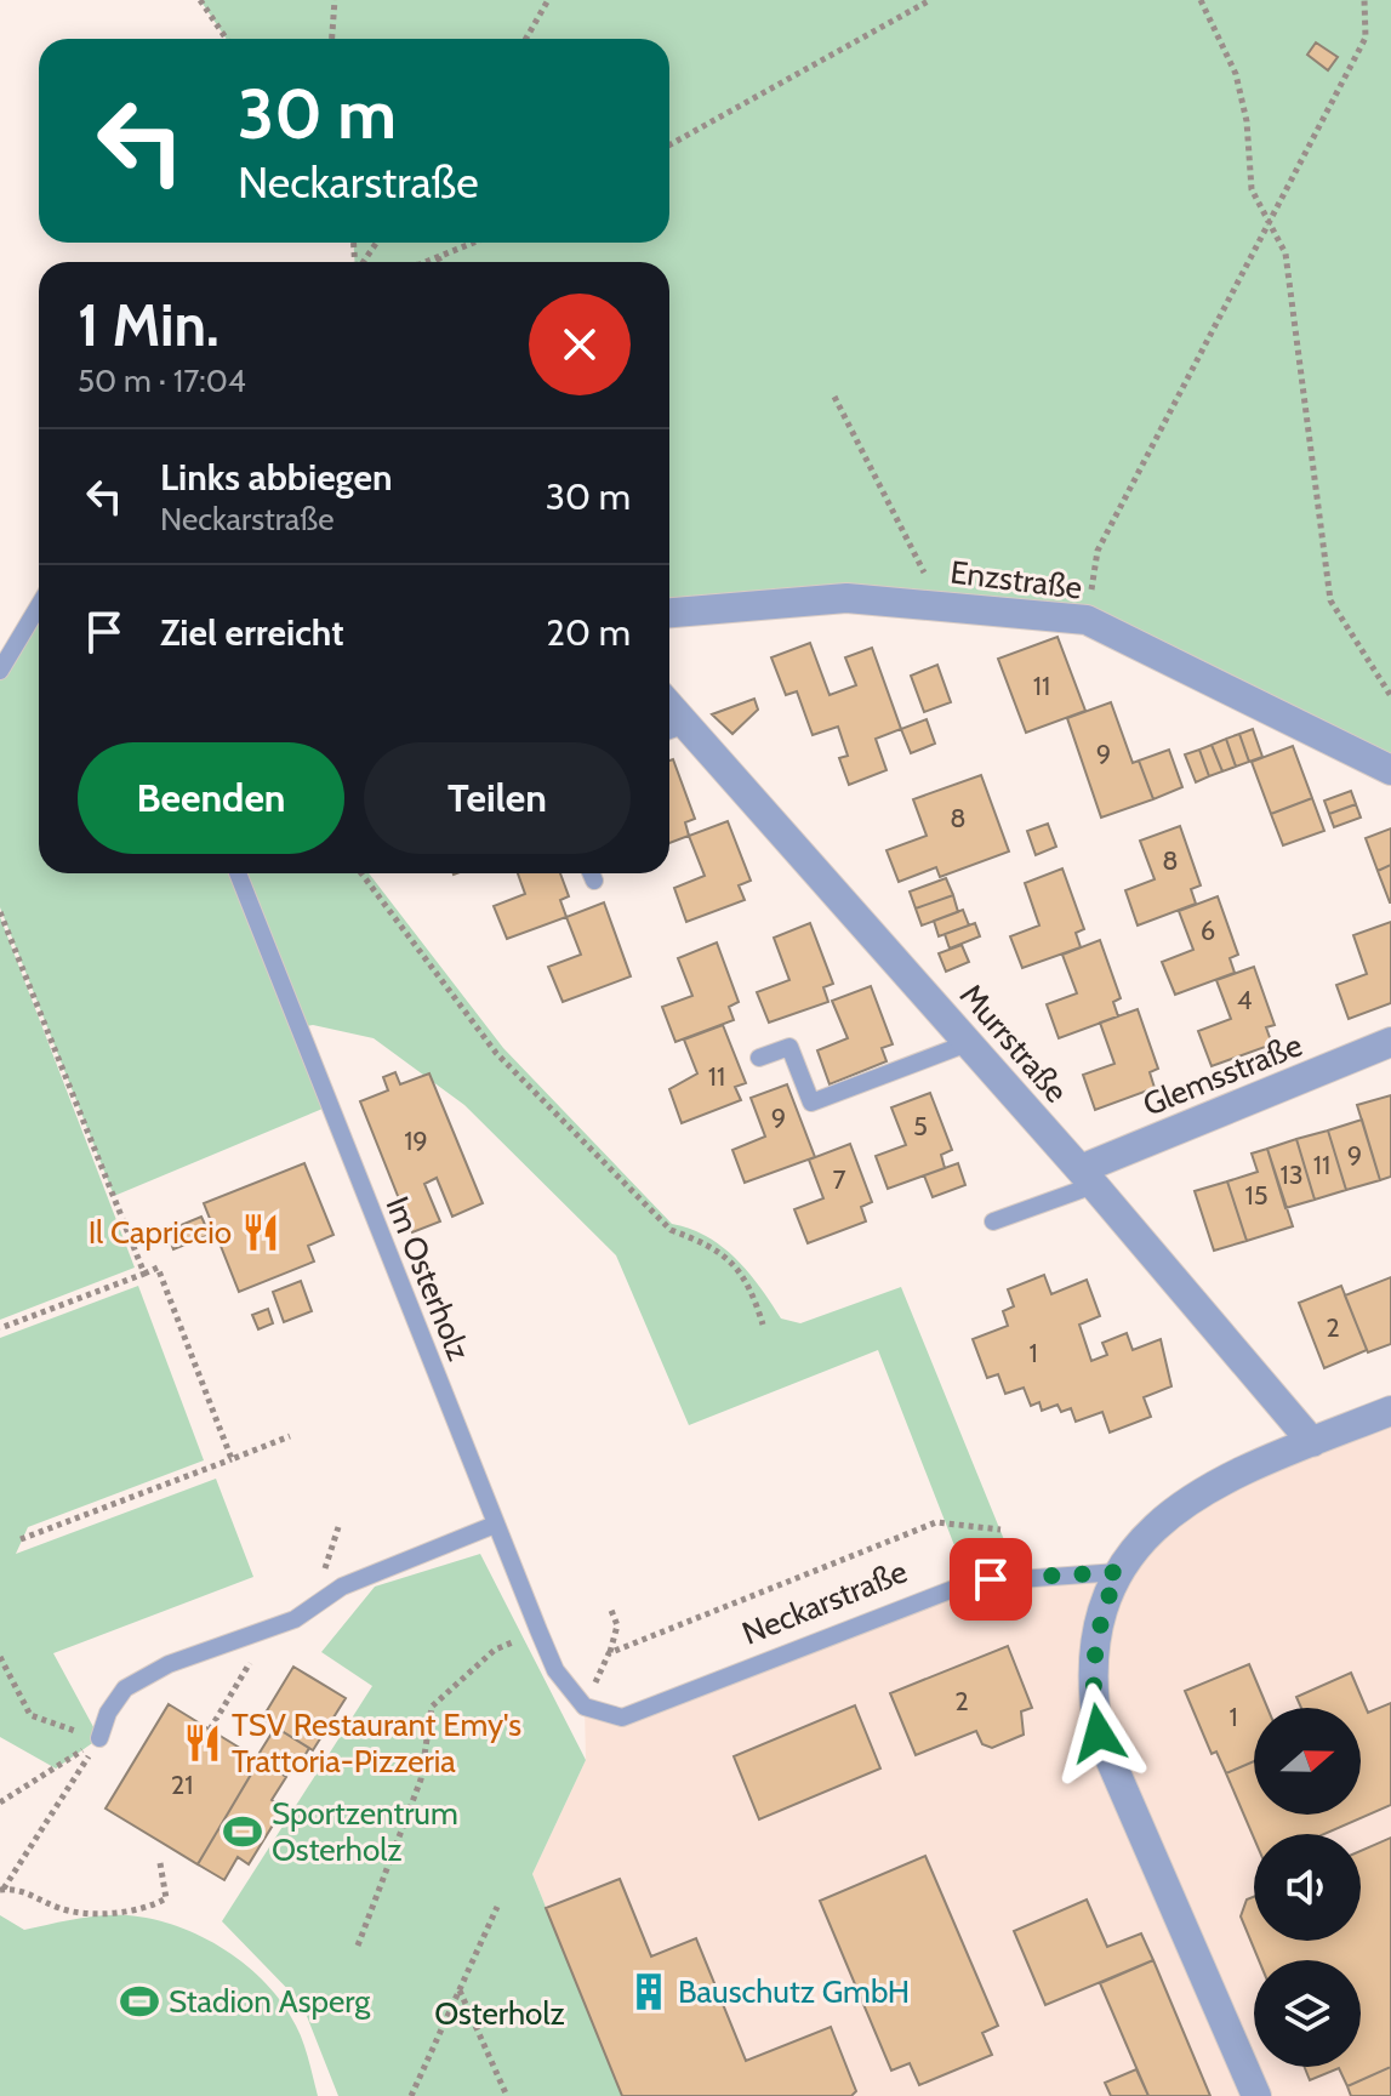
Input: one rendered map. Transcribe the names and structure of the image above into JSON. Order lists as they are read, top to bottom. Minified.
{"streets":{"street":["Enzstraße","Murrstraße","Glemsstraße"],"lane":["Im Osterholz","Neckarstraße"]},"crossings":[["Murrstraße","Glemsstraße"],["Im Osterholz","Neckarstraße"]],"parks":["Osterholz"],"places":{"restaurant":["Il Capriccio","TSV Restaurant Emy's Trattoria-Pizzeria"],"sports":["Sportzentrum Osterholz","Stadion Asperg"],"building":["Bauschutz GmbH"]},"house_numbers":["11","9","8","8","6","4","11","9","5","19","9","11","13","7","15","2","1","2","1","21"],"north":"right","page":{"turn":["30 m","Neckarstraße"],"heading":["1 Min.","50 m · 17:04"],"list":[{"name":"Links abbiegen","note":"Neckarstraße","value":"30 m"},{"name":"Ziel erreicht","value":"20 m"}],"buttons":["Beenden","Teilen"]}}
